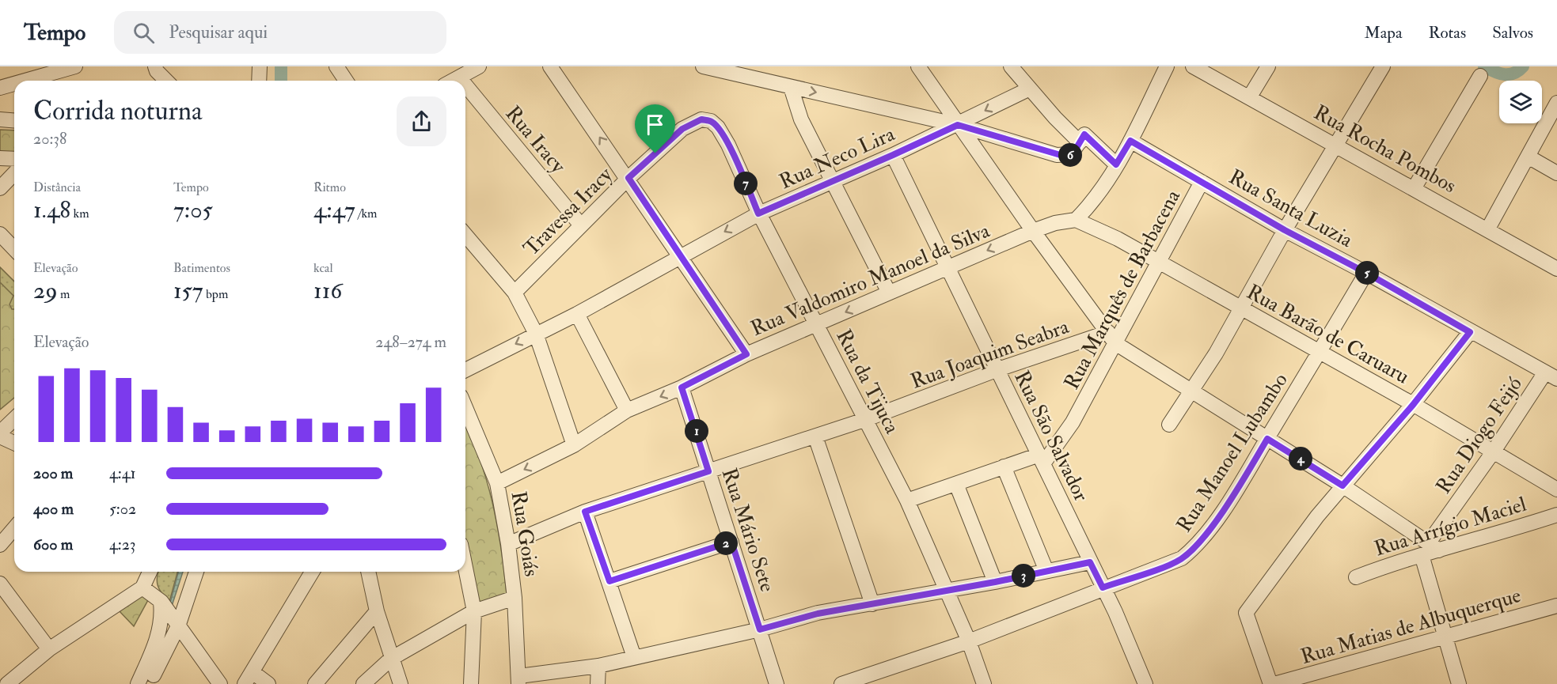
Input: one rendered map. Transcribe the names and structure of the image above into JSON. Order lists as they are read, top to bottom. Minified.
{"streets":{"street":["Rua Iracy","Rua Rocha Pombos","Rua Neco Lira","Rua Santa Luzia","Travessa Iracy","Rua Valdomiro Manoel da Silva","Rua Marquês de Barbacena","Rua Barão de Caruaru","Rua Joaquim Seabra","Rua da Tijuca","Rua Diogo Feijó","Rua São Salvador","Rua Manoel Lubambo","Rua Arrígio Maciel","Rua Mário Sete","Rua Goiás","Rua Matias de Albuquerque"]},"crossings":[["Rua Iracy","Travessa Iracy"],["Rua Neco Lira","Rua da Tijuca"],["Rua Neco Lira","Rua São Salvador"],["Rua Santa Luzia","Rua Marquês de Barbacena"],["Rua Santa Luzia","Rua Diogo Feijó"],["Rua Santa Luzia","Rua Manoel Lubambo"],["Travessa Iracy","Rua da Tijuca"],["Rua Valdomiro Manoel da Silva","Rua Barão de Caruaru"],["Rua Valdomiro Manoel da Silva","Rua da Tijuca"],["Rua Valdomiro Manoel da Silva","Rua São Salvador"],["Rua Valdomiro Manoel da Silva","Rua Mário Sete"],["Rua Valdomiro Manoel da Silva","Rua Goiás"],["Rua Marquês de Barbacena","Rua Barão de Caruaru"],["Rua Marquês de Barbacena","Rua Joaquim Seabra"],["Rua Marquês de Barbacena","Rua São Salvador"],["Rua Barão de Caruaru","Rua Diogo Feijó"],["Rua Barão de Caruaru","Rua Manoel Lubambo"],["Rua Joaquim Seabra","Rua da Tijuca"],["Rua Joaquim Seabra","Rua São Salvador"],["Rua Joaquim Seabra","Rua Mário Sete"],["Rua Joaquim Seabra","Rua Goiás"],["Rua da Tijuca","Rua Manoel Lubambo"],["Rua Diogo Feijó","Rua Arrígio Maciel"],["Rua São Salvador","Rua Manoel Lubambo"]],"one_way":["Rua Neco Lira","Rua Valdomiro Manoel da Silva"],"page":{"header":"Tempo","search":"Pesquisar aqui","nav":["Mapa","Rotas","Salvos"],"heading":["Corrida noturna","20:38"],"pins":["6","7","5","1","4","2","3"],"stats":[["Distância","1.48 km"],["Tempo","7:05"],["Ritmo","4:47 /km"],["Elevação","29 m"],["Batimentos","157 bpm"],["kcal","116"]],"chart":["Elevação","248–274 m"],"list":[{"name":"200 m","note":"4:41"},{"name":"400 m","note":"5:02"},{"name":"600 m","note":"4:23"}]}}
